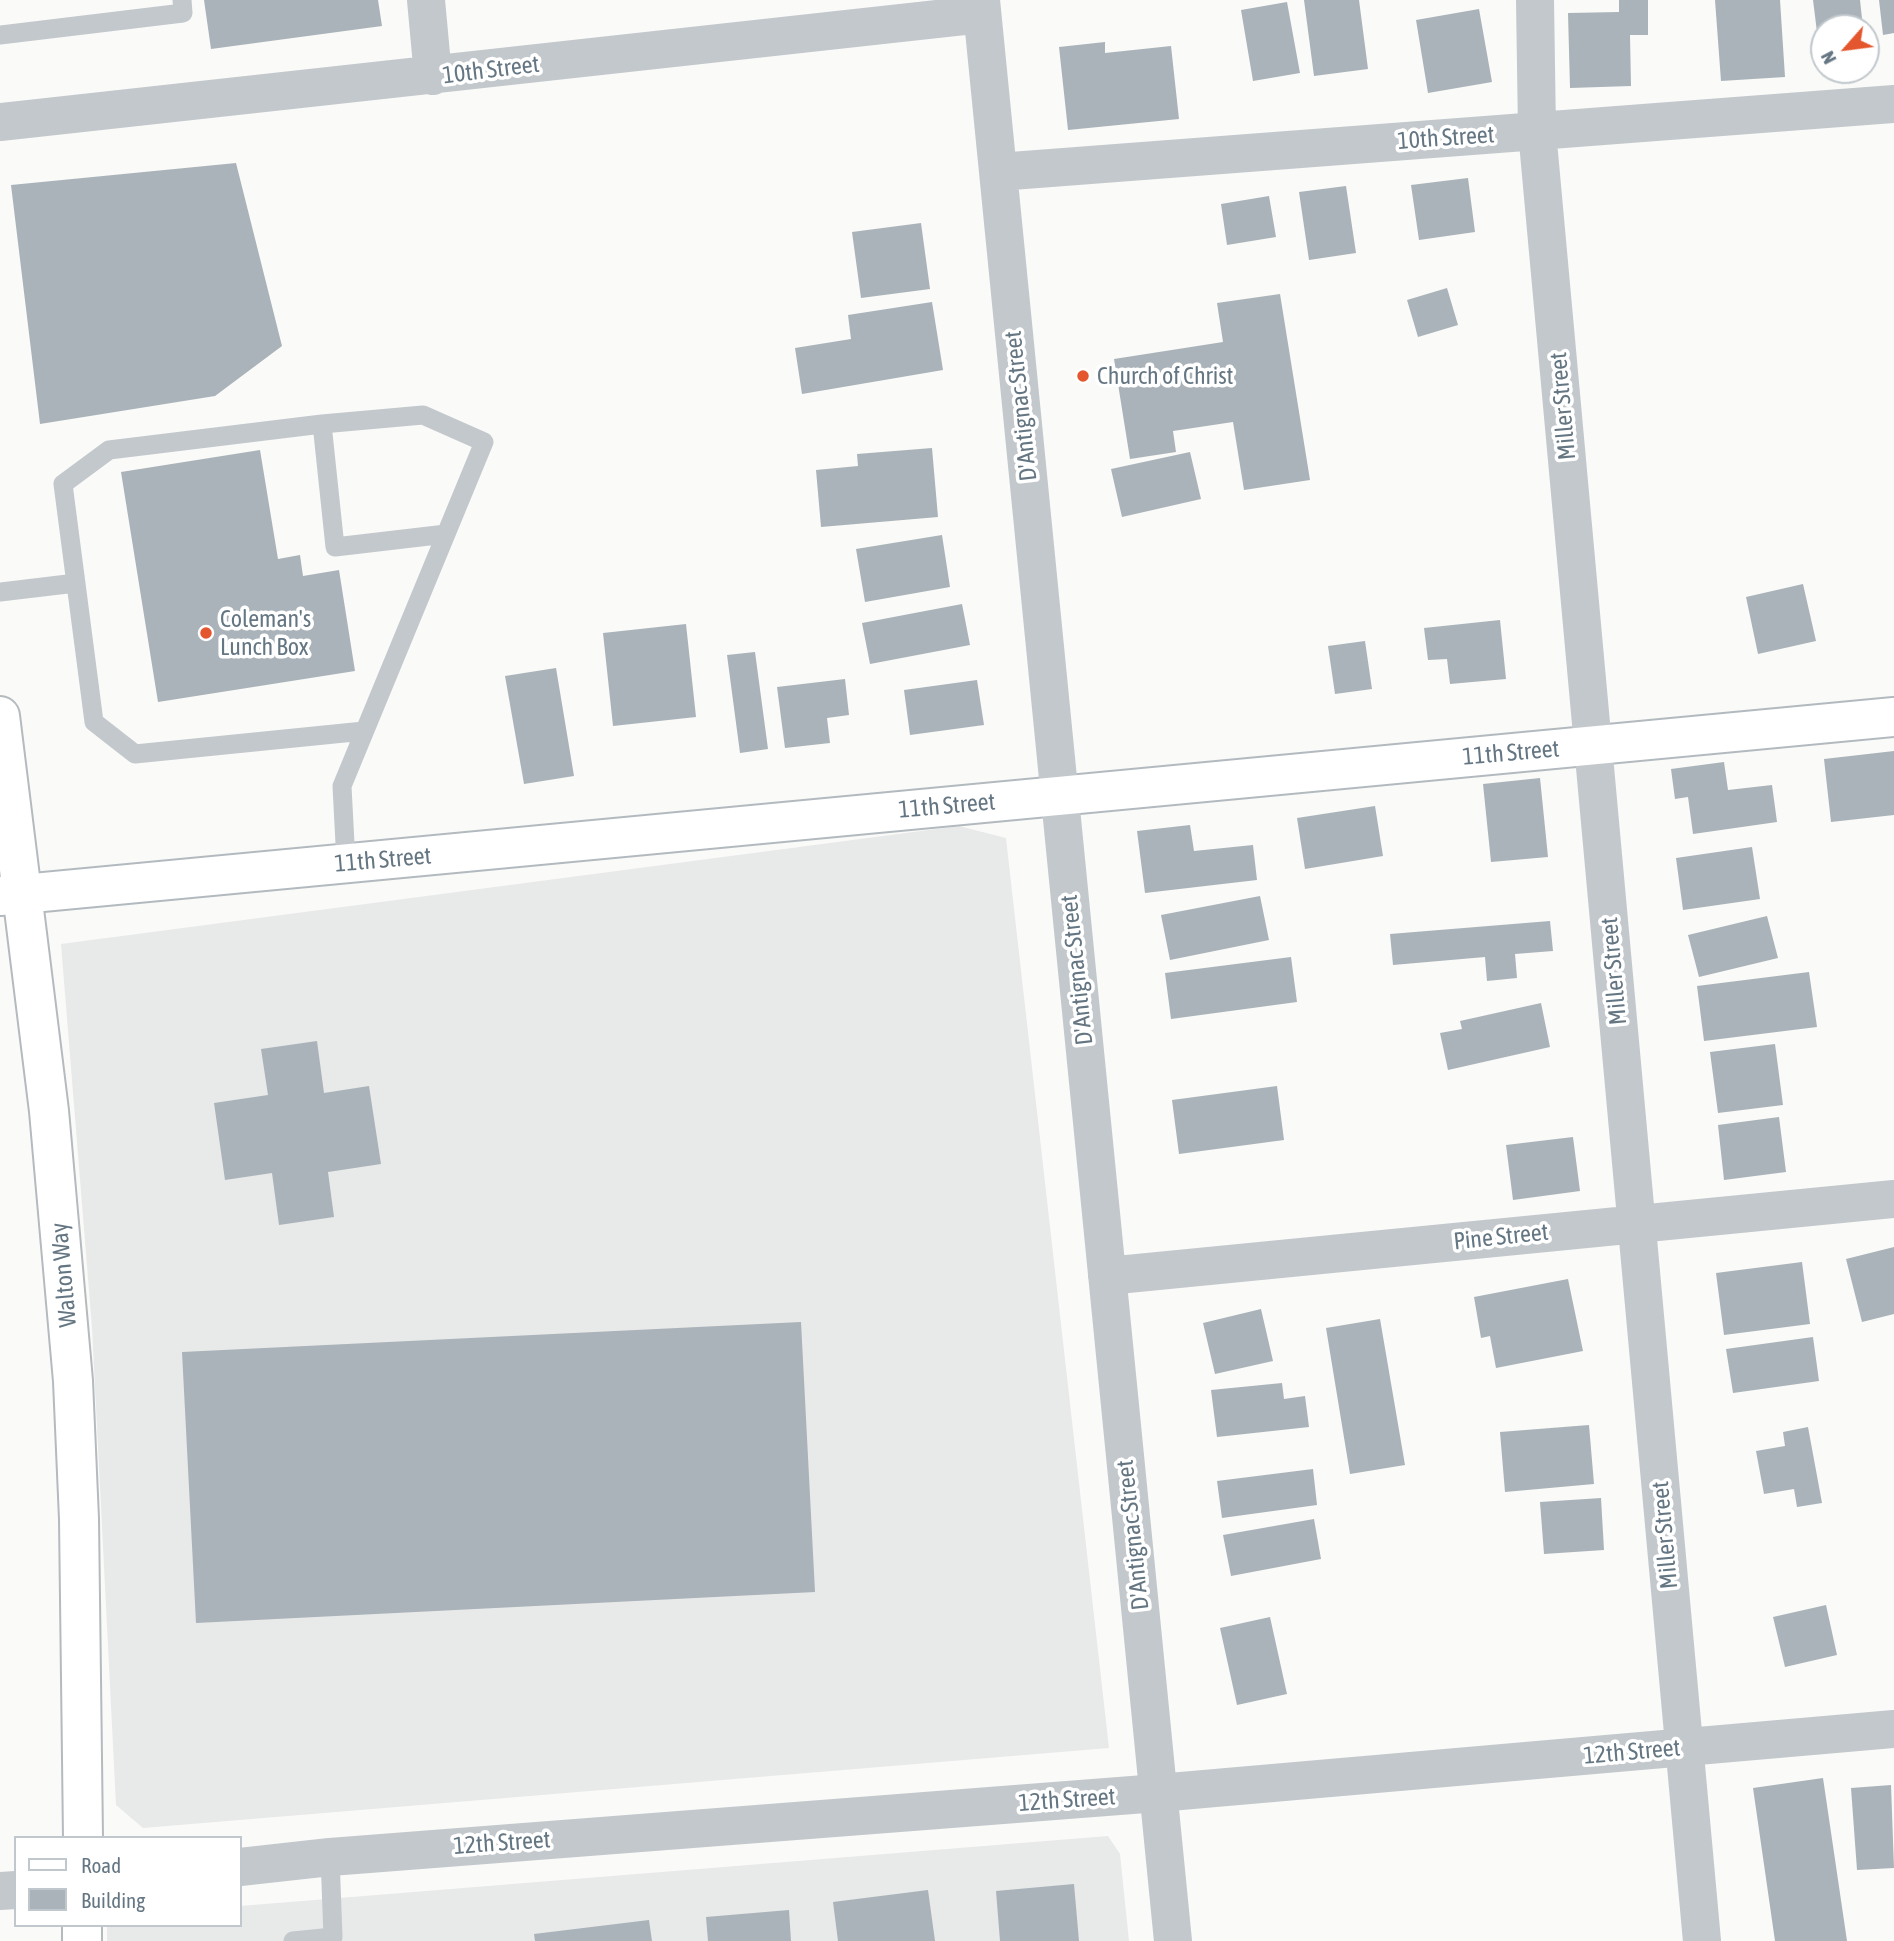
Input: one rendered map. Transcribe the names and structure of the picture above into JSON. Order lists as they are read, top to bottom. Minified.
{"streets":{"main road":["11th Street","Walton Way"],"street":["10th Street","D'Antignac Street","Miller Street","Pine Street","12th Street"]},"crossings":[["10th Street","D'Antignac Street"],["10th Street","Miller Street"],["D'Antignac Street","11th Street"],["D'Antignac Street","Pine Street"],["D'Antignac Street","12th Street"],["Miller Street","11th Street"],["Miller Street","Pine Street"],["Miller Street","12th Street"],["11th Street","Walton Way"]],"places":["Church of Christ","Coleman's Lunch Box"],"legend":["Road","Building"],"north":"bottom left"}
